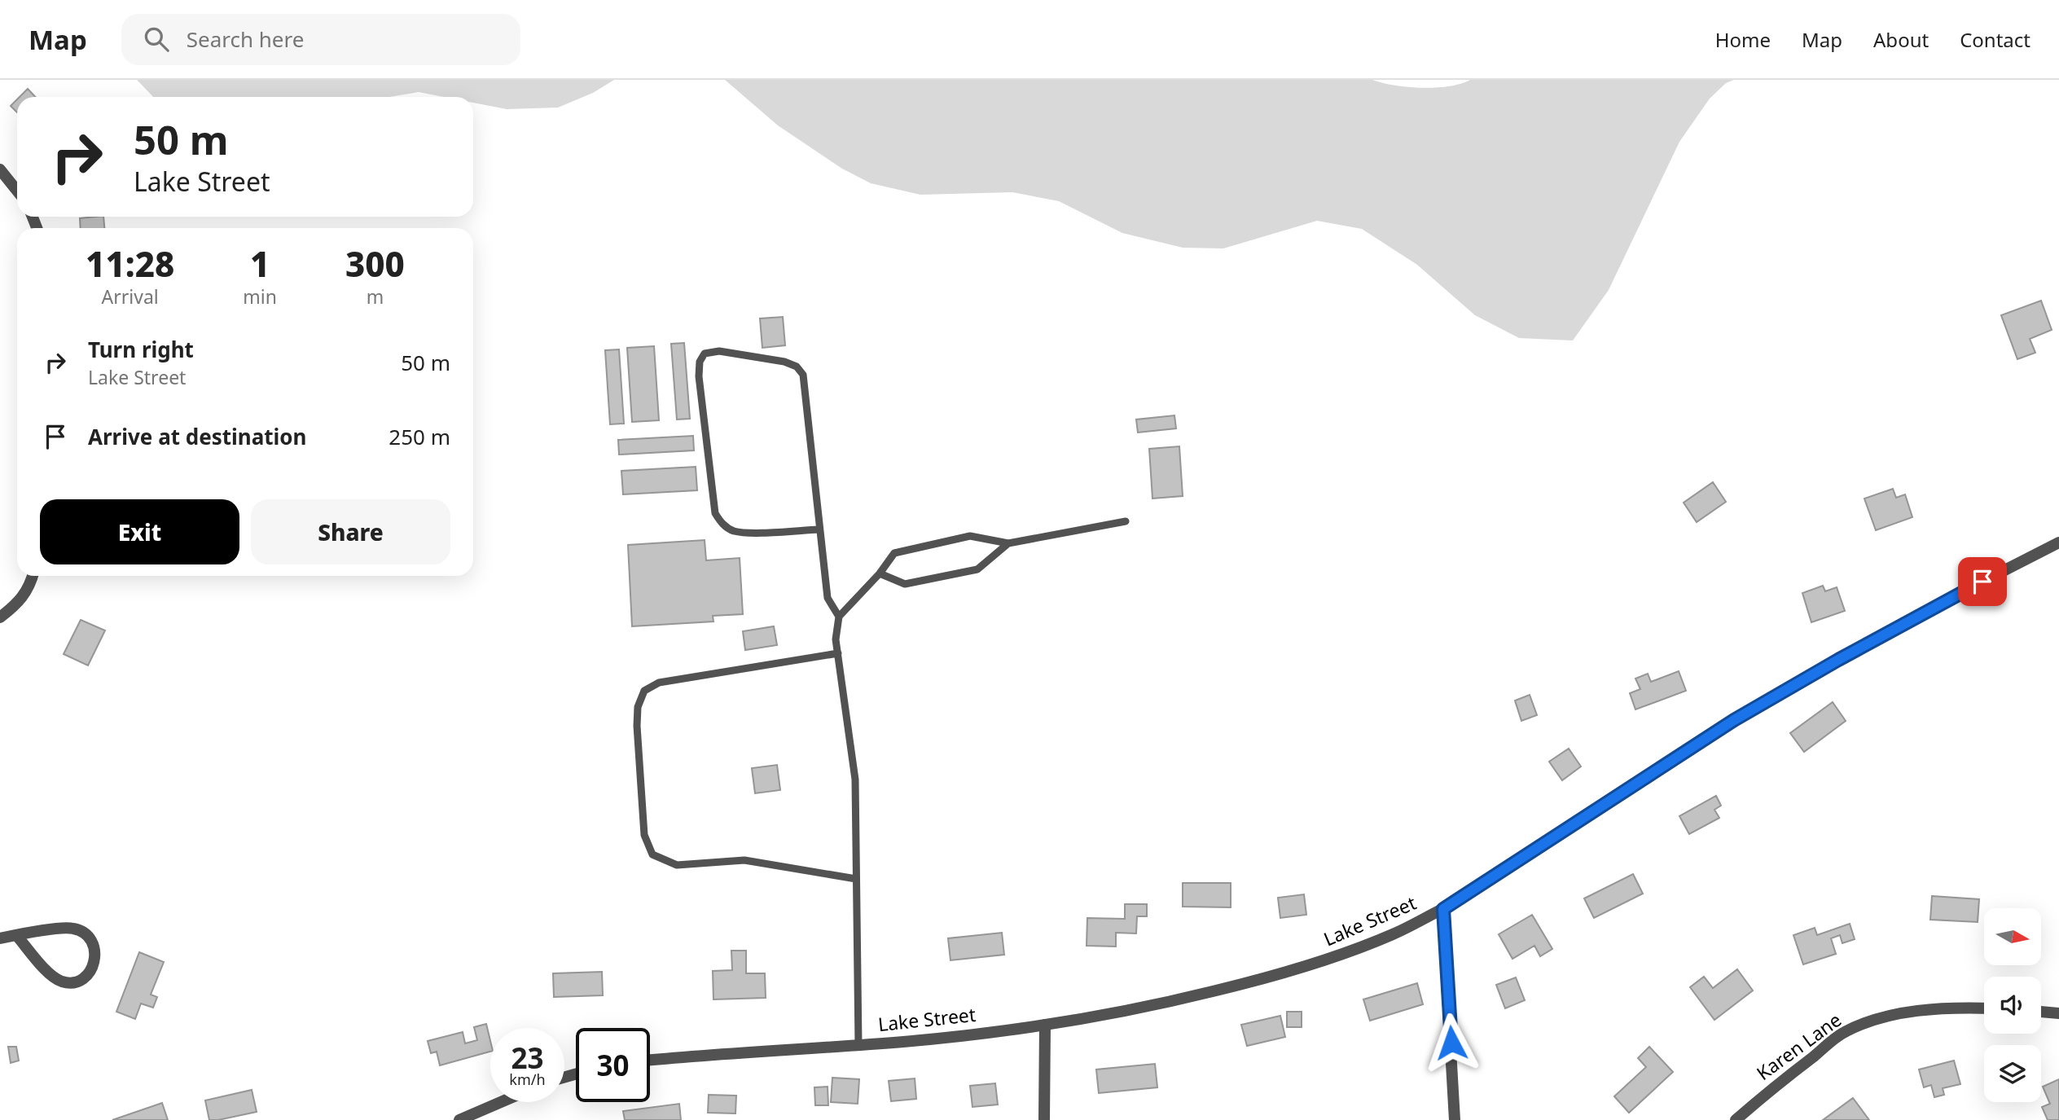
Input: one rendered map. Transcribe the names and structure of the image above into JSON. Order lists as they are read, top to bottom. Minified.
{"streets":{"street":["Lake Street","Karen Lane"]},"north":"right","page":{"header":"Map","search":"Search here","nav":["Home","Map","About","Contact"],"turn":["50 m","Lake Street"],"eta":["11:28","Arrival","1","min","300","m"],"list":[{"name":"Turn right","note":"Lake Street","value":"50 m"},{"name":"Arrive at destination","value":"250 m"}],"buttons":["Exit","Share"],"speed":"23 km/h","limit":"30"}}
